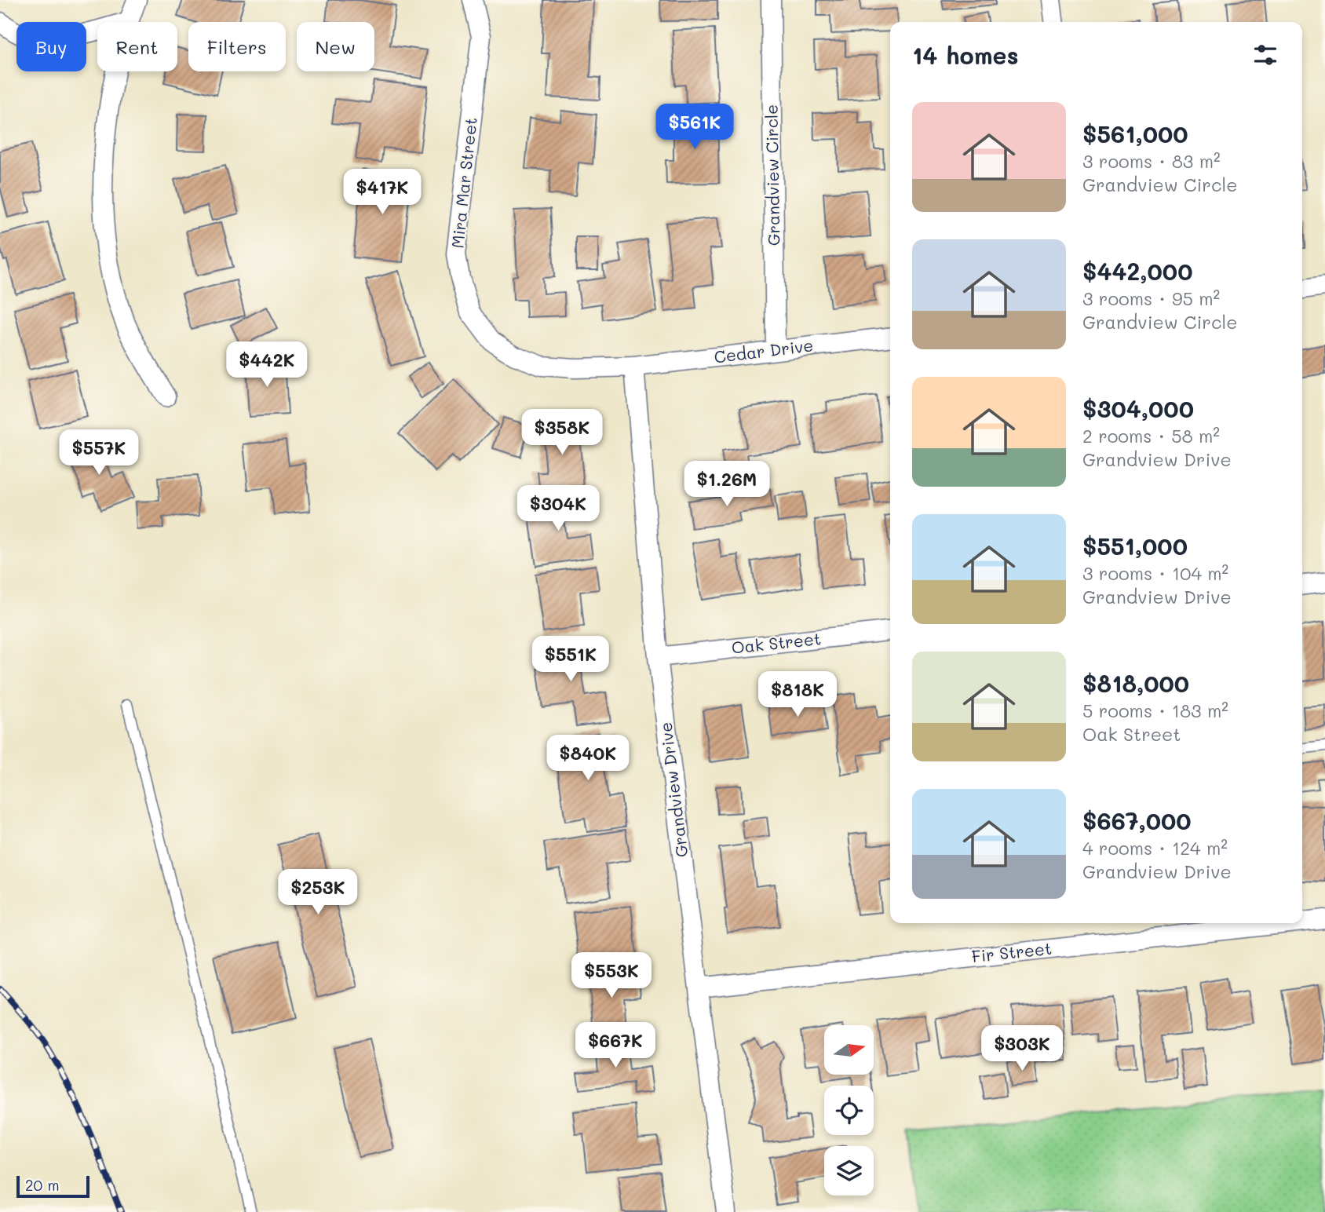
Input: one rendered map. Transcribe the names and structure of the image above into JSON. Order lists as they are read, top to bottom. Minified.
{"streets":{"street":["Grandview Circle","Mira Mar Street","Cedar Drive","Oak Street","Grandview Drive","Fir Street"]},"crossings":[["Grandview Circle","Cedar Drive"],["Mira Mar Street","Cedar Drive"],["Mira Mar Street","Grandview Drive"],["Cedar Drive","Grandview Drive"],["Oak Street","Grandview Drive"],["Grandview Drive","Fir Street"]],"scale_bar":"20 m","north":"right","page":{"chip":["Buy","Rent","Filters","New"],"heading":"14 homes","list":[{"name":"$561,000","note":"3 rooms · 83 m² · Grandview Circle"},{"name":"$442,000","note":"3 rooms · 95 m² · Grandview Circle"},{"name":"$304,000","note":"2 rooms · 58 m² · Grandview Drive"},{"name":"$551,000","note":"3 rooms · 104 m² · Grandview Drive"},{"name":"$818,000","note":"5 rooms · 183 m² · Oak Street"},{"name":"$667,000","note":"4 rooms · 124 m² · Grandview Drive"}],"price":["$561K","$417K","$442K","$358K","$557K","$1.26M","$304K","$551K","$818K","$840K","$253K","$553K","$667K","$303K"],"scale":"20 m"}}
